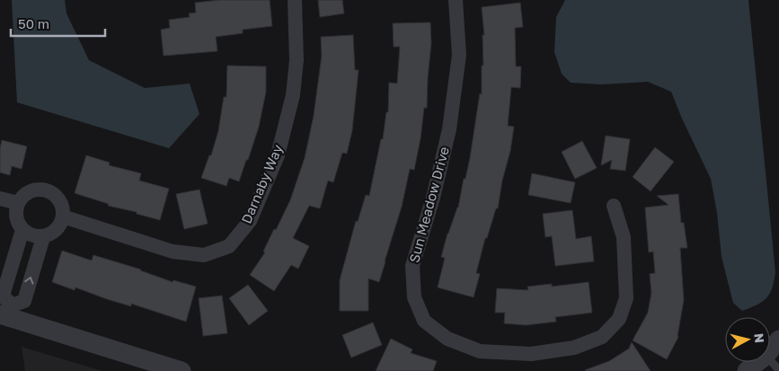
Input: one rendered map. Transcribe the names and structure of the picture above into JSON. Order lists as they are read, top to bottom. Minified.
{"streets":{"street":["Darnaby Way","Sun Meadow Drive"]},"scale_bar":"50 m","north":"right"}
